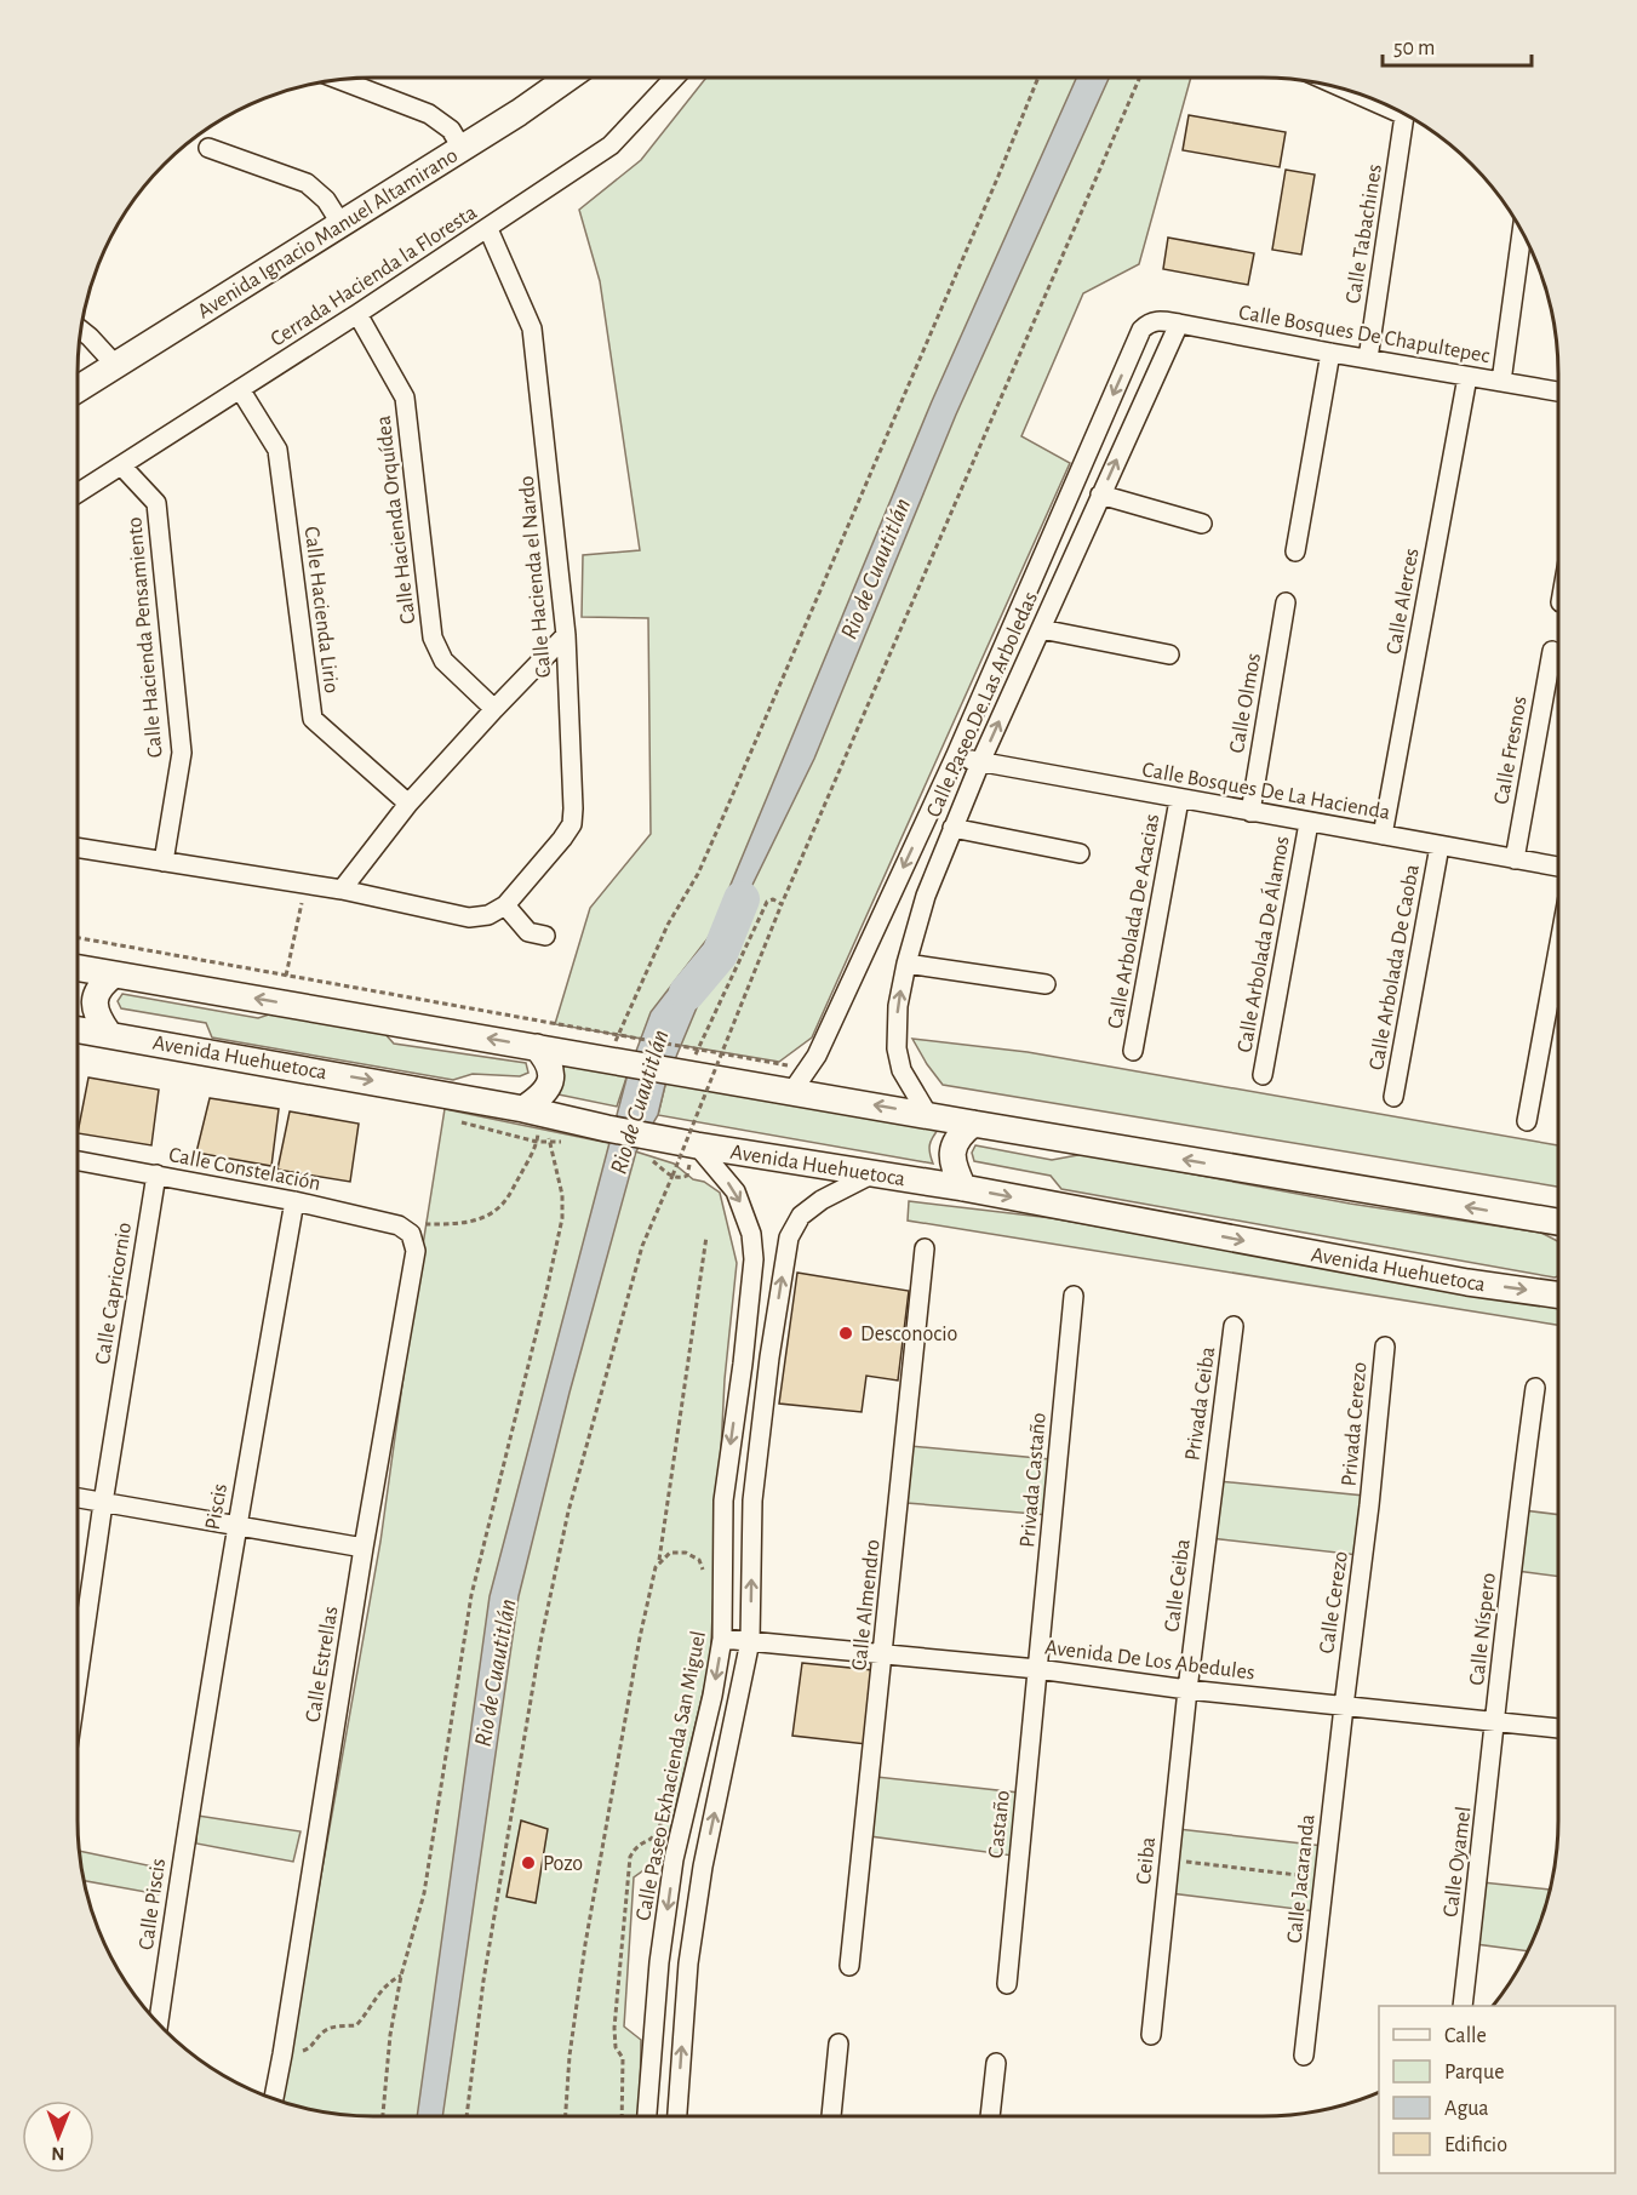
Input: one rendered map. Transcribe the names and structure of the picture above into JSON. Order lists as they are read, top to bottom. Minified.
{"streets":{"main road":["Avenida Ignacio Manuel Altamirano","Avenida Huehuetoca"],"street":["Calle Tabachines","Cerrada Hacienda la Floresta","Calle Bosques De Chapultepec","Calle Hacienda Orquídea","Calle Hacienda el Nardo","Calle Alerces","Calle Hacienda Lirio","Calle Hacienda Pensamiento","Calle Olmos","Calle Paseo De Las Arboledas","Calle Fresnos","Calle Bosques De La Hacienda","Calle Arbolada De Acacias","Calle Arbolada De Álamos","Calle Arbolada De Caoba","Calle Constelación","Calle Capricornio","Privada Ceiba","Privada Cerezo","Privada Castaño","Piscis","Calle Ceiba","Calle Cerezo","Calle Almendro","Calle Níspero","Avenida De Los Abedules","Calle Estrellas","Calle Paseo Exhacienda San Miguel","Castaño","Ceiba","Calle Oyamel","Calle Jacaranda","Calle Piscis"]},"crossings":[["Calle Tabachines","Calle Bosques De Chapultepec"],["Cerrada Hacienda la Floresta","Calle Hacienda Orquídea"],["Cerrada Hacienda la Floresta","Calle Hacienda el Nardo"],["Cerrada Hacienda la Floresta","Calle Hacienda Lirio"],["Cerrada Hacienda la Floresta","Calle Hacienda Pensamiento"],["Calle Bosques De Chapultepec","Calle Alerces"],["Calle Bosques De Chapultepec","Calle Paseo De Las Arboledas"],["Calle Alerces","Calle Bosques De La Hacienda"],["Calle Olmos","Calle Bosques De La Hacienda"],["Calle Paseo De Las Arboledas","Calle Bosques De La Hacienda"],["Calle Fresnos","Calle Bosques De La Hacienda"],["Calle Bosques De La Hacienda","Calle Arbolada De Acacias"],["Calle Bosques De La Hacienda","Calle Arbolada De Álamos"],["Calle Bosques De La Hacienda","Calle Arbolada De Caoba"],["Avenida Huehuetoca","Calle Paseo Exhacienda San Miguel"],["Calle Constelación","Calle Capricornio"],["Calle Constelación","Piscis"],["Calle Constelación","Calle Estrellas"],["Privada Ceiba","Calle Ceiba"],["Privada Cerezo","Calle Cerezo"],["Privada Castaño","Avenida De Los Abedules"],["Privada Castaño","Castaño"],["Piscis","Calle Piscis"],["Calle Ceiba","Avenida De Los Abedules"],["Calle Ceiba","Ceiba"],["Calle Cerezo","Avenida De Los Abedules"],["Calle Cerezo","Calle Jacaranda"],["Calle Almendro","Avenida De Los Abedules"],["Calle Níspero","Avenida De Los Abedules"],["Calle Níspero","Calle Oyamel"],["Avenida De Los Abedules","Calle Paseo Exhacienda San Miguel"],["Avenida De Los Abedules","Castaño"],["Avenida De Los Abedules","Ceiba"],["Avenida De Los Abedules","Calle Oyamel"],["Avenida De Los Abedules","Calle Jacaranda"]],"water":["Rio de Cuautitlán"],"places":["Desconocio","Pozo"],"legend":["Calle","Parque","Agua","Edificio"],"scale_bar":"50 m","north":"bottom"}
